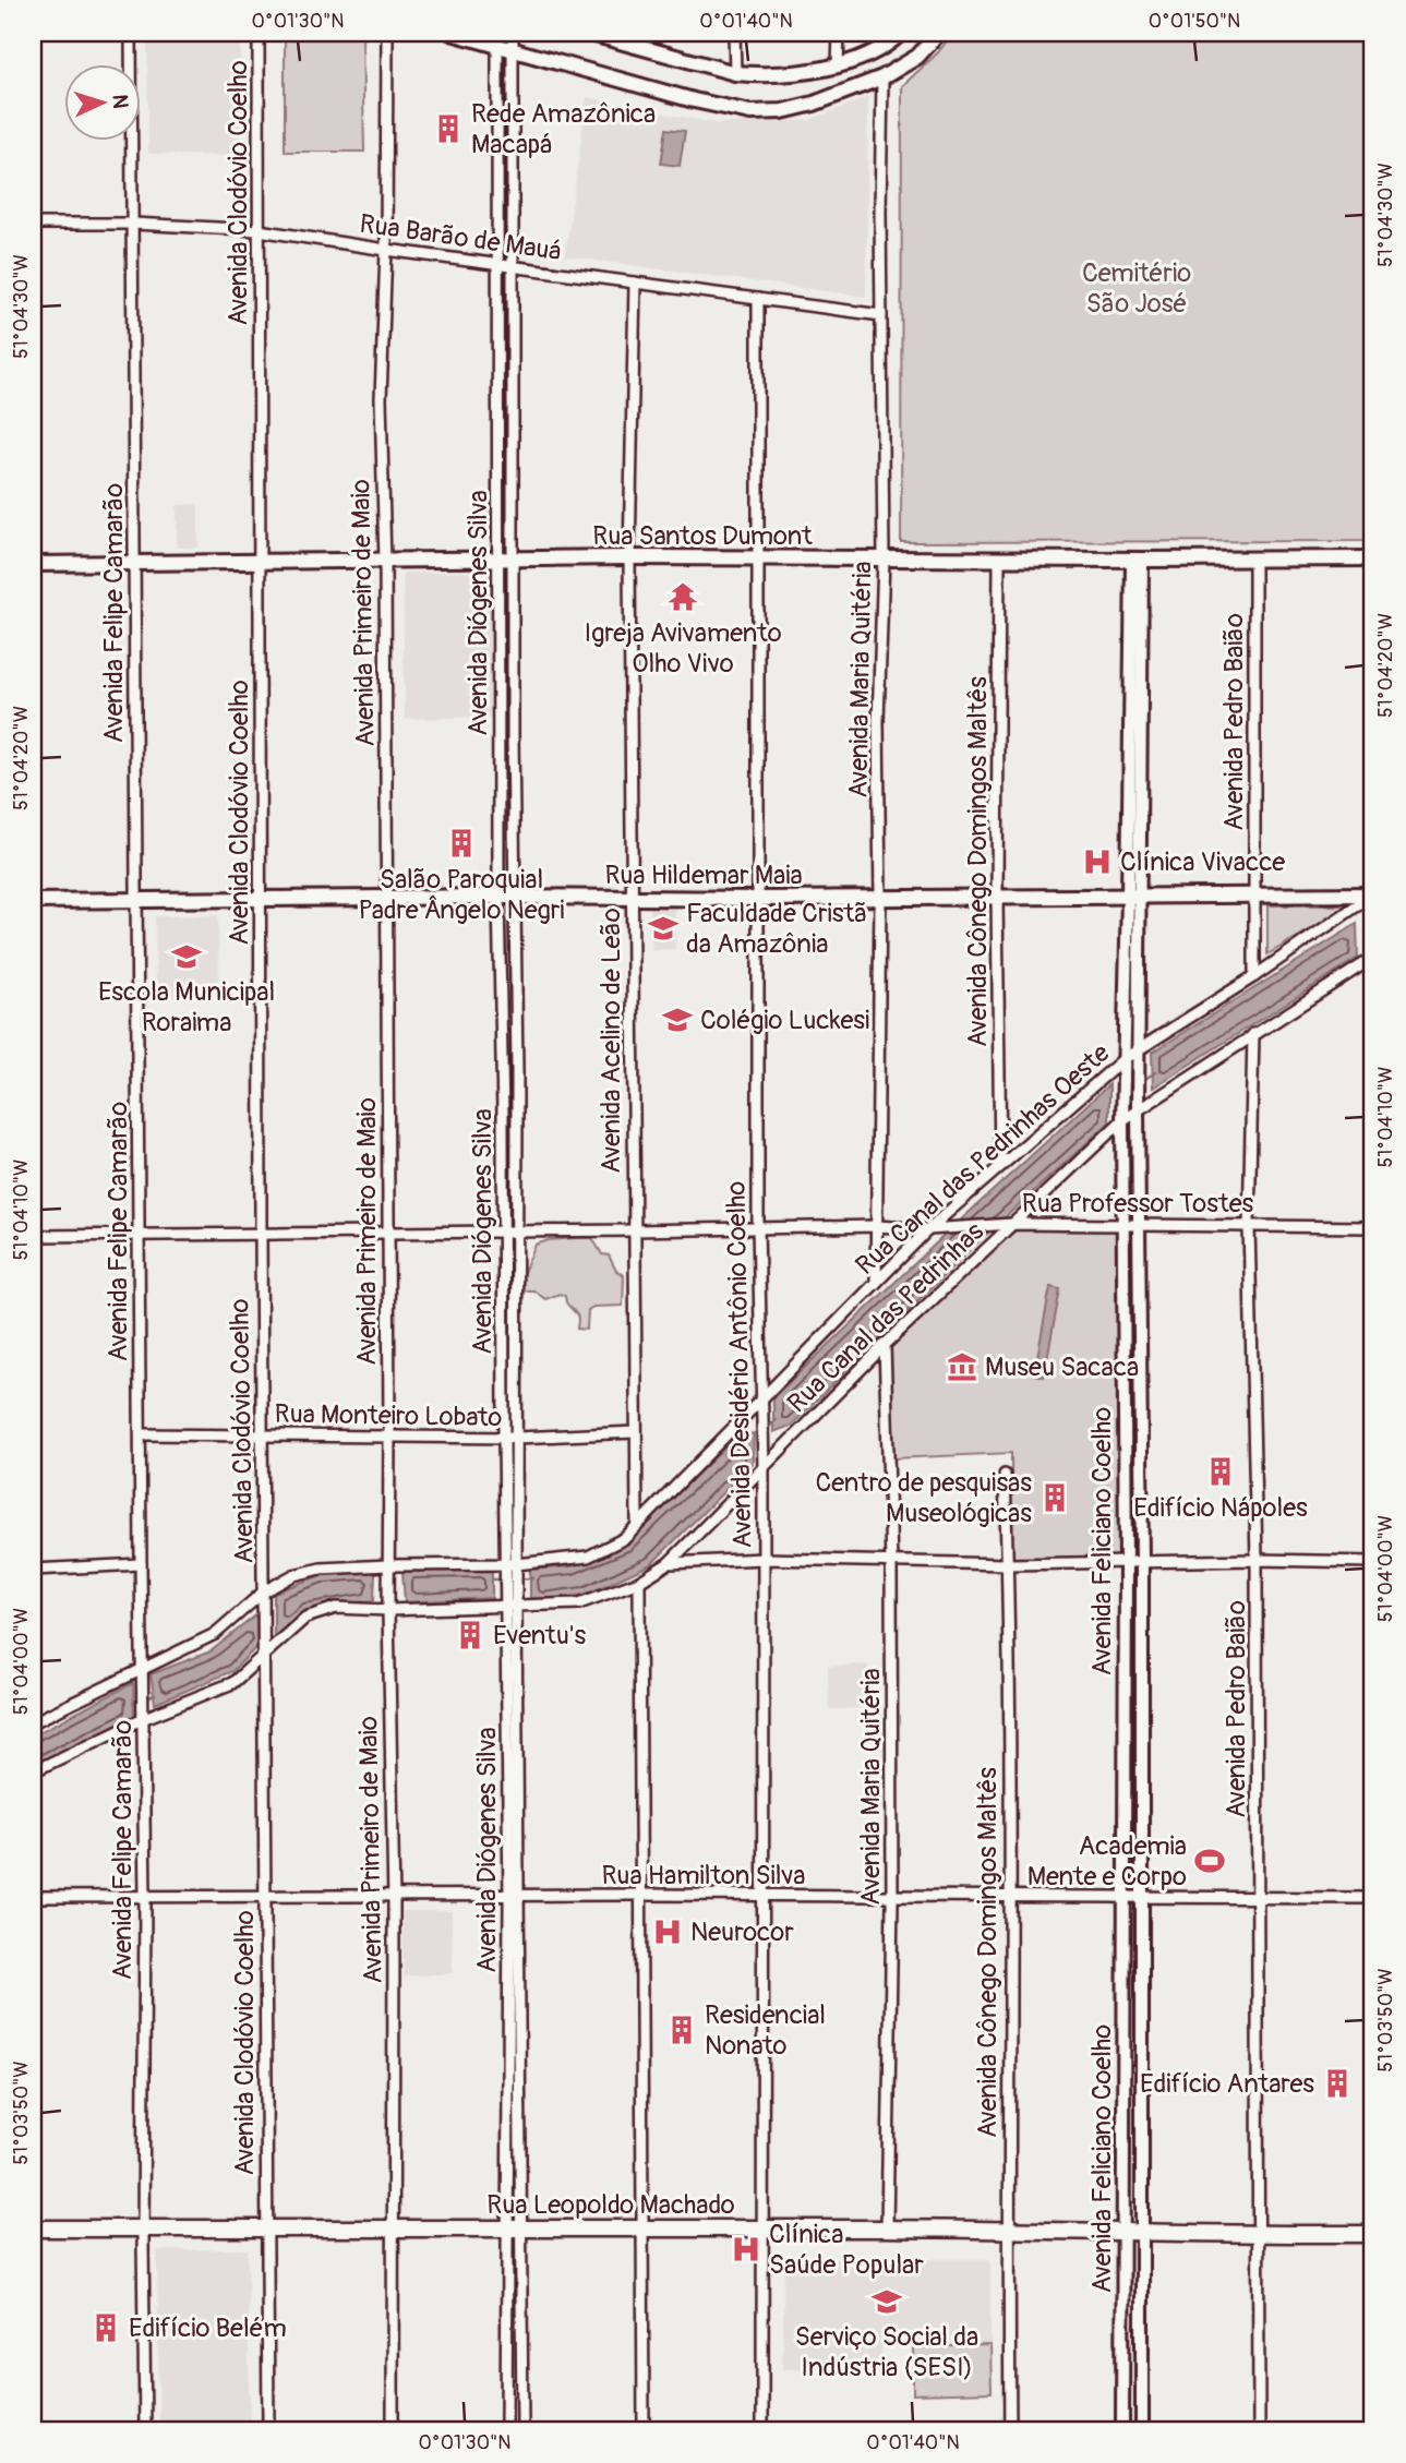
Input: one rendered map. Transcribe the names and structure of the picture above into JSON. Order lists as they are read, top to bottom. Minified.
{"streets":{"main road":["Rua Santos Dumont","Rua Hildemar Maia","Rua Leopoldo Machado"],"street":["Avenida Clodóvio Coelho","Rua Barão de Mauá","Avenida Felipe Camarão","Avenida Primeiro de Maio","Avenida Diógenes Silva","Avenida Maria Quitéria","Avenida Pedro Baião","Avenida Cônego Domingos Maltês","Avenida Acelino de Leão","Rua Canal das Pedrinhas Oeste","Rua Professor Tostes","Rua Canal das Pedrinhas","Avenida Desidério Antônio Coelho","Rua Monteiro Lobato","Avenida Feliciano Coelho","Rua Hamilton Silva"]},"crossings":[["Avenida Clodóvio Coelho","Rua Barão de Mauá"],["Avenida Clodóvio Coelho","Rua Santos Dumont"],["Avenida Clodóvio Coelho","Rua Hildemar Maia"],["Avenida Clodóvio Coelho","Rua Canal das Pedrinhas Oeste"],["Avenida Clodóvio Coelho","Rua Professor Tostes"],["Avenida Clodóvio Coelho","Rua Canal das Pedrinhas"],["Avenida Clodóvio Coelho","Rua Monteiro Lobato"],["Avenida Clodóvio Coelho","Rua Hamilton Silva"],["Avenida Clodóvio Coelho","Rua Leopoldo Machado"],["Rua Barão de Mauá","Avenida Felipe Camarão"],["Rua Barão de Mauá","Avenida Primeiro de Maio"],["Rua Barão de Mauá","Avenida Diógenes Silva"],["Rua Barão de Mauá","Avenida Maria Quitéria"],["Rua Barão de Mauá","Avenida Acelino de Leão"],["Rua Barão de Mauá","Avenida Desidério Antônio Coelho"],["Rua Santos Dumont","Avenida Felipe Camarão"],["Rua Santos Dumont","Avenida Primeiro de Maio"],["Rua Santos Dumont","Avenida Diógenes Silva"],["Rua Santos Dumont","Avenida Maria Quitéria"],["Rua Santos Dumont","Avenida Pedro Baião"],["Rua Santos Dumont","Avenida Cônego Domingos Maltês"],["Rua Santos Dumont","Avenida Acelino de Leão"],["Rua Santos Dumont","Avenida Desidério Antônio Coelho"],["Rua Santos Dumont","Avenida Feliciano Coelho"],["Avenida Felipe Camarão","Rua Hildemar Maia"],["Avenida Felipe Camarão","Rua Canal das Pedrinhas Oeste"],["Avenida Felipe Camarão","Rua Professor Tostes"],["Avenida Felipe Camarão","Rua Canal das Pedrinhas"],["Avenida Felipe Camarão","Rua Monteiro Lobato"],["Avenida Felipe Camarão","Rua Hamilton Silva"],["Avenida Felipe Camarão","Rua Leopoldo Machado"],["Avenida Primeiro de Maio","Rua Hildemar Maia"],["Avenida Primeiro de Maio","Rua Canal das Pedrinhas Oeste"],["Avenida Primeiro de Maio","Rua Professor Tostes"],["Avenida Primeiro de Maio","Rua Canal das Pedrinhas"],["Avenida Primeiro de Maio","Rua Monteiro Lobato"],["Avenida Primeiro de Maio","Rua Hamilton Silva"],["Avenida Primeiro de Maio","Rua Leopoldo Machado"],["Avenida Diógenes Silva","Rua Hildemar Maia"],["Avenida Diógenes Silva","Rua Canal das Pedrinhas Oeste"],["Avenida Diógenes Silva","Rua Professor Tostes"],["Avenida Diógenes Silva","Rua Canal das Pedrinhas"],["Avenida Diógenes Silva","Rua Monteiro Lobato"],["Avenida Diógenes Silva","Rua Hamilton Silva"],["Avenida Diógenes Silva","Rua Leopoldo Machado"],["Avenida Maria Quitéria","Rua Hildemar Maia"],["Avenida Maria Quitéria","Rua Canal das Pedrinhas Oeste"],["Avenida Maria Quitéria","Rua Professor Tostes"],["Avenida Maria Quitéria","Rua Canal das Pedrinhas"],["Avenida Maria Quitéria","Rua Hamilton Silva"],["Avenida Maria Quitéria","Rua Leopoldo Machado"],["Avenida Pedro Baião","Rua Hildemar Maia"],["Avenida Pedro Baião","Rua Canal das Pedrinhas Oeste"],["Avenida Pedro Baião","Rua Professor Tostes"],["Avenida Pedro Baião","Rua Canal das Pedrinhas"],["Avenida Pedro Baião","Rua Hamilton Silva"],["Avenida Pedro Baião","Rua Leopoldo Machado"],["Avenida Cônego Domingos Maltês","Rua Hildemar Maia"],["Avenida Cônego Domingos Maltês","Rua Canal das Pedrinhas Oeste"],["Avenida Cônego Domingos Maltês","Rua Hamilton Silva"],["Avenida Cônego Domingos Maltês","Rua Leopoldo Machado"],["Rua Hildemar Maia","Avenida Acelino de Leão"],["Rua Hildemar Maia","Rua Canal das Pedrinhas Oeste"],["Rua Hildemar Maia","Avenida Desidério Antônio Coelho"],["Rua Hildemar Maia","Avenida Feliciano Coelho"],["Avenida Acelino de Leão","Rua Canal das Pedrinhas Oeste"],["Avenida Acelino de Leão","Rua Professor Tostes"],["Avenida Acelino de Leão","Rua Monteiro Lobato"],["Rua Canal das Pedrinhas Oeste","Rua Professor Tostes"],["Rua Canal das Pedrinhas Oeste","Avenida Desidério Antônio Coelho"],["Rua Canal das Pedrinhas Oeste","Avenida Feliciano Coelho"],["Rua Professor Tostes","Rua Canal das Pedrinhas"],["Rua Professor Tostes","Avenida Desidério Antônio Coelho"],["Rua Professor Tostes","Avenida Feliciano Coelho"],["Rua Canal das Pedrinhas","Avenida Desidério Antônio Coelho"],["Rua Canal das Pedrinhas","Avenida Feliciano Coelho"],["Avenida Desidério Antônio Coelho","Rua Hamilton Silva"],["Avenida Desidério Antônio Coelho","Rua Leopoldo Machado"],["Avenida Feliciano Coelho","Rua Hamilton Silva"],["Avenida Feliciano Coelho","Rua Leopoldo Machado"]],"parks":["Cemitério São José"],"places":{"building":["Rede Amazônica Macapá","Salão Paroquial Padre Ângelo Negri","Edifício Nápoles","Centro de pesquisas Museológicas","Eventu's","Residencial Nonato","Edifício Antares","Edifício Belém"],"temple":["Igreja Avivamento Olho Vivo"],"hospital":["Clínica Vivacce","Neurocor","Clínica Saúde Popular"],"school or university":["Faculdade Cristã da Amazônia","Escola Municipal Roraima","Colégio Luckesi","Serviço Social da Indústria (SESI)"],"museum":["Museu Sacaca"],"sports":["Academia Mente e Corpo"]},"north":"right","coordinates":["0°01'30\"N","0°01'40\"N","0°01'50\"N","51°04'30\"W","51°04'20\"W","51°04'10\"W","51°04'00\"W","51°03'50\"W"]}
